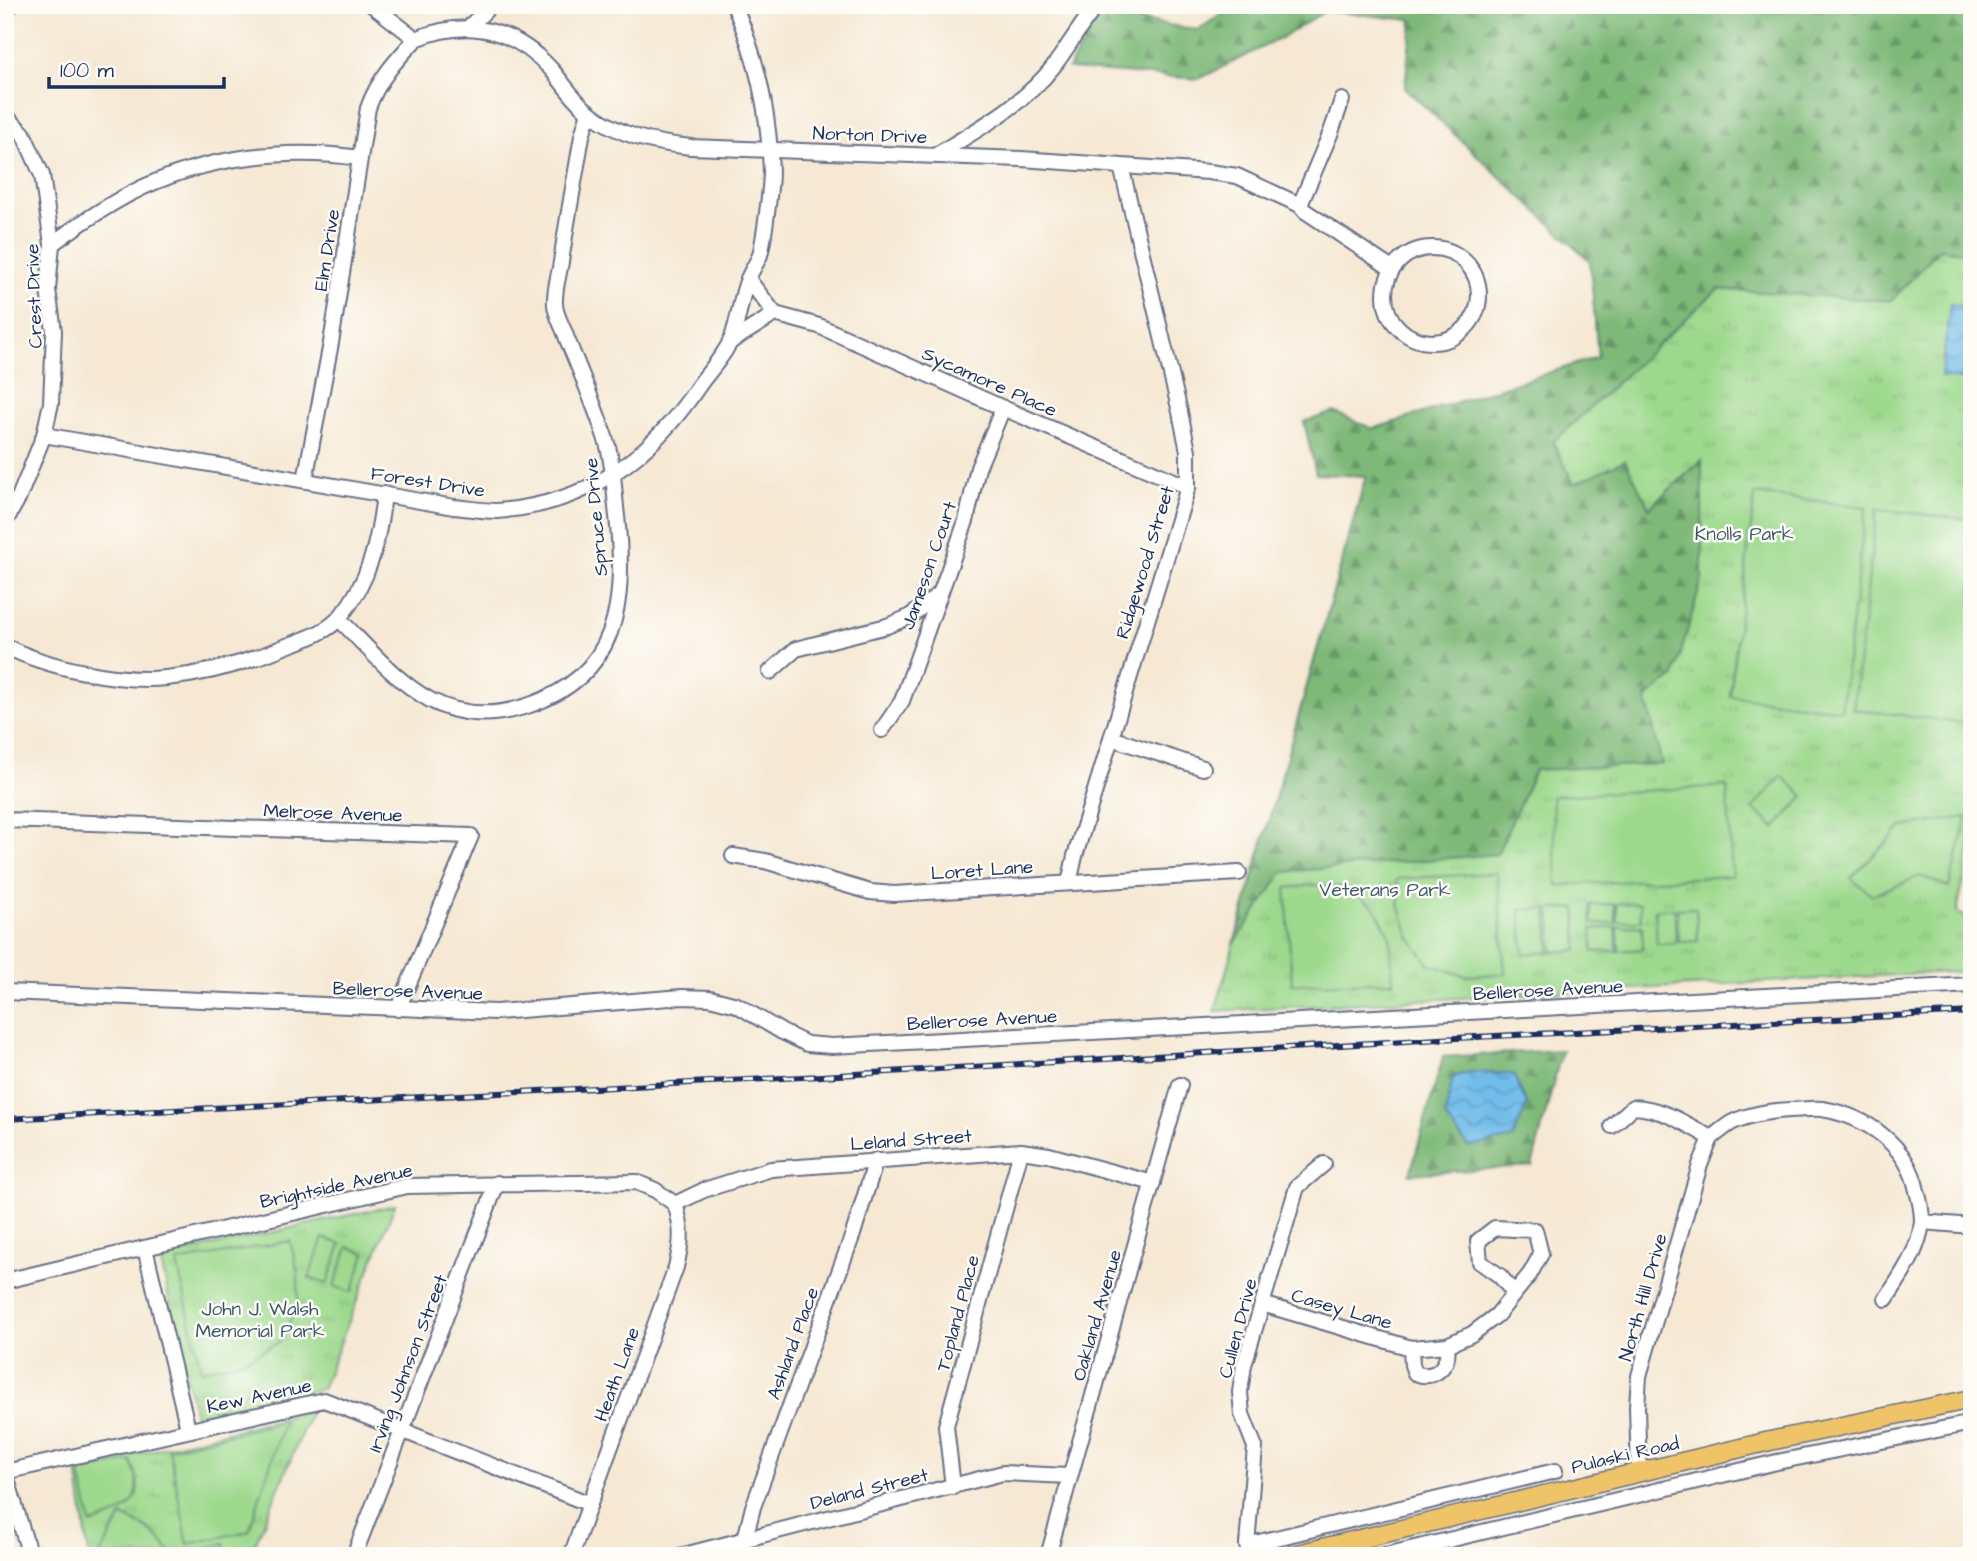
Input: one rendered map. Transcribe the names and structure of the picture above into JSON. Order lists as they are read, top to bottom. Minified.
{"streets":{"main road":["Pulaski Road"],"street":["Norton Drive","Elm Drive","Crest Drive","Sycamore Place","Forest Drive","Spruce Drive","Ridgewood Street","Jameson Court","Melrose Avenue","Loret Lane","Bellerose Avenue","Leland Street","Brightside Avenue","North Hill Drive","Casey Lane","Topland Place","Oakland Avenue","Cullen Drive","Ashland Place","Irving Johnson Street","Heath Lane","Kew Avenue","Deland Street"]},"crossings":[["Norton Drive","Elm Drive"],["Norton Drive","Forest Drive"],["Norton Drive","Spruce Drive"],["Norton Drive","Ridgewood Street"],["Elm Drive","Forest Drive"],["Crest Drive","Forest Drive"],["Sycamore Place","Ridgewood Street"],["Sycamore Place","Jameson Court"],["Forest Drive","Spruce Drive"],["Ridgewood Street","Loret Lane"],["Melrose Avenue","Bellerose Avenue"],["Leland Street","Brightside Avenue"],["Leland Street","Topland Place"],["Leland Street","Oakland Avenue"],["Leland Street","Ashland Place"],["Leland Street","Heath Lane"],["Brightside Avenue","Irving Johnson Street"],["Brightside Avenue","Heath Lane"],["North Hill Drive","Pulaski Road"],["Casey Lane","Cullen Drive"],["Topland Place","Deland Street"],["Oakland Avenue","Deland Street"],["Ashland Place","Deland Street"],["Irving Johnson Street","Kew Avenue"],["Heath Lane","Kew Avenue"]],"parks":["Knolls Park","Veterans Park","John J. Walsh Memorial Park"],"scale_bar":"100 m"}
